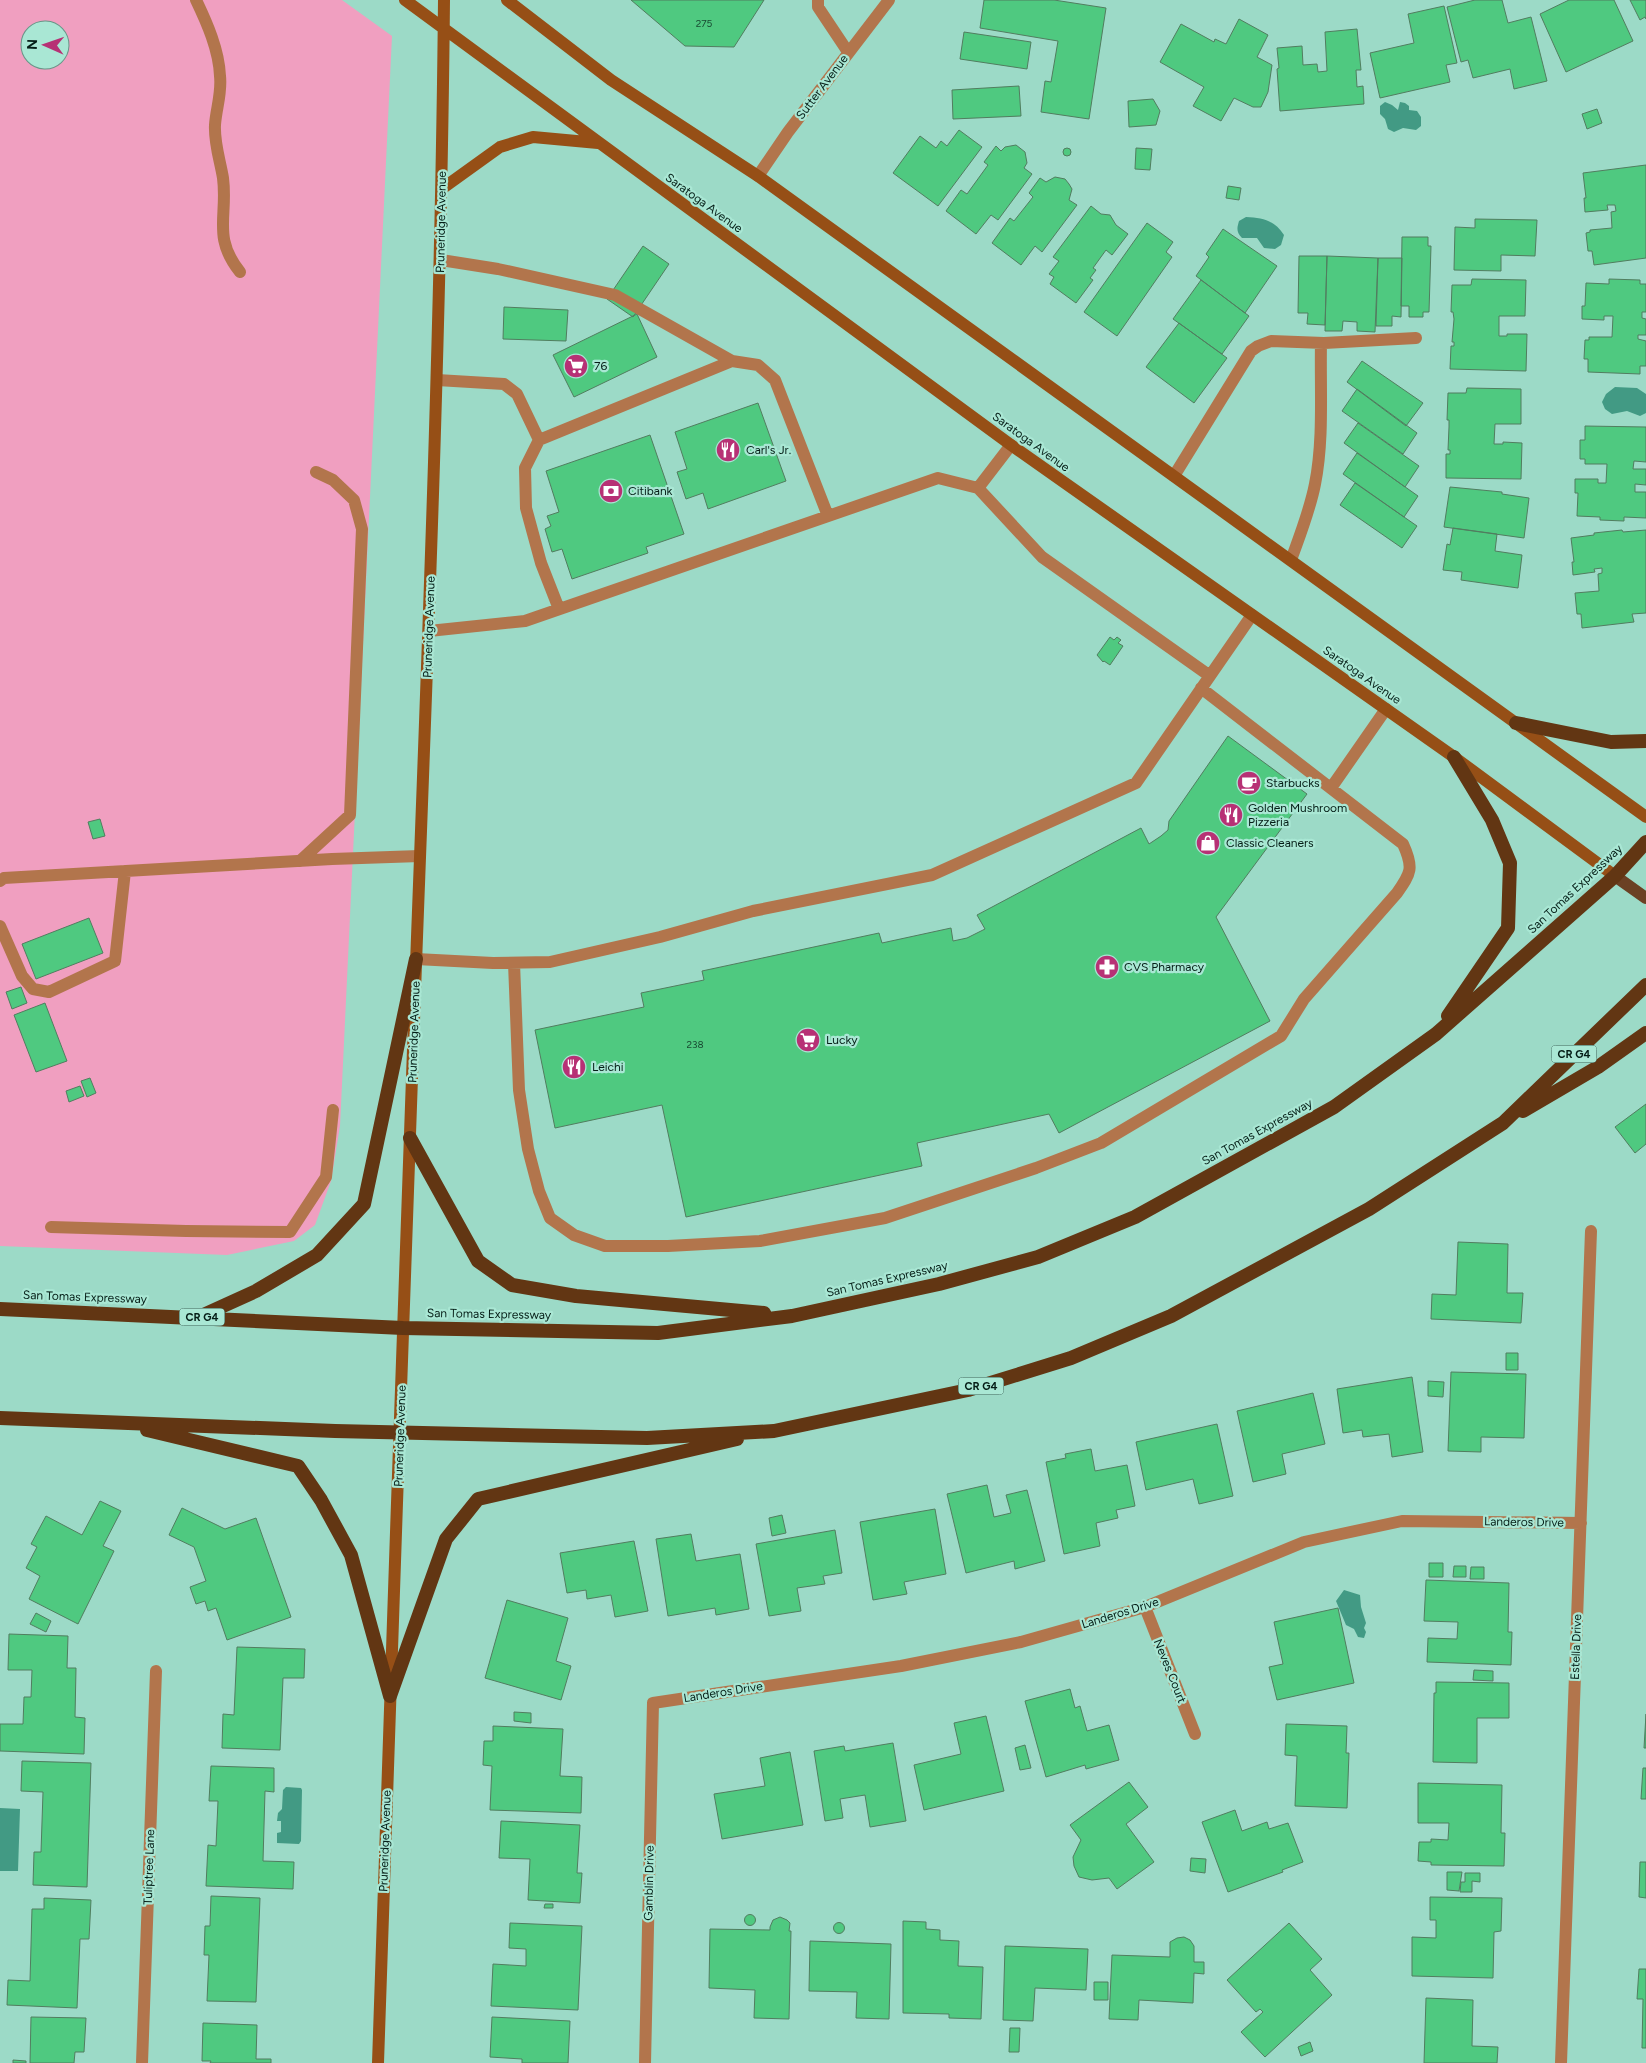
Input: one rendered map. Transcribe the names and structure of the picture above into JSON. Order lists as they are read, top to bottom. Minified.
{"streets":{"highway":["San Tomas Expressway","CR G4"],"main road":["Saratoga Avenue","Pruneridge Avenue"],"street":["Sutter Avenue","Landeros Drive","Estella Drive","Neves Court","Tuliptree Lane","Gamblin Drive"]},"crossings":[["Saratoga Avenue","Pruneridge Avenue"],["Saratoga Avenue","San Tomas Expressway"],["Pruneridge Avenue","San Tomas Expressway"],["Pruneridge Avenue","CR G4"],["Landeros Drive","Estella Drive"],["Landeros Drive","Neves Court"],["Landeros Drive","Gamblin Drive"]],"places":{"supermarket":["76","Lucky"],"restaurant":["Carl's Jr.","Golden Mushroom Pizzeria","Leichi"],"bank":["Citibank"],"cafe":["Starbucks"],"shop":["Classic Cleaners"],"pharmacy":["CVS Pharmacy"]},"house_numbers":["275","238"],"north":"left"}
